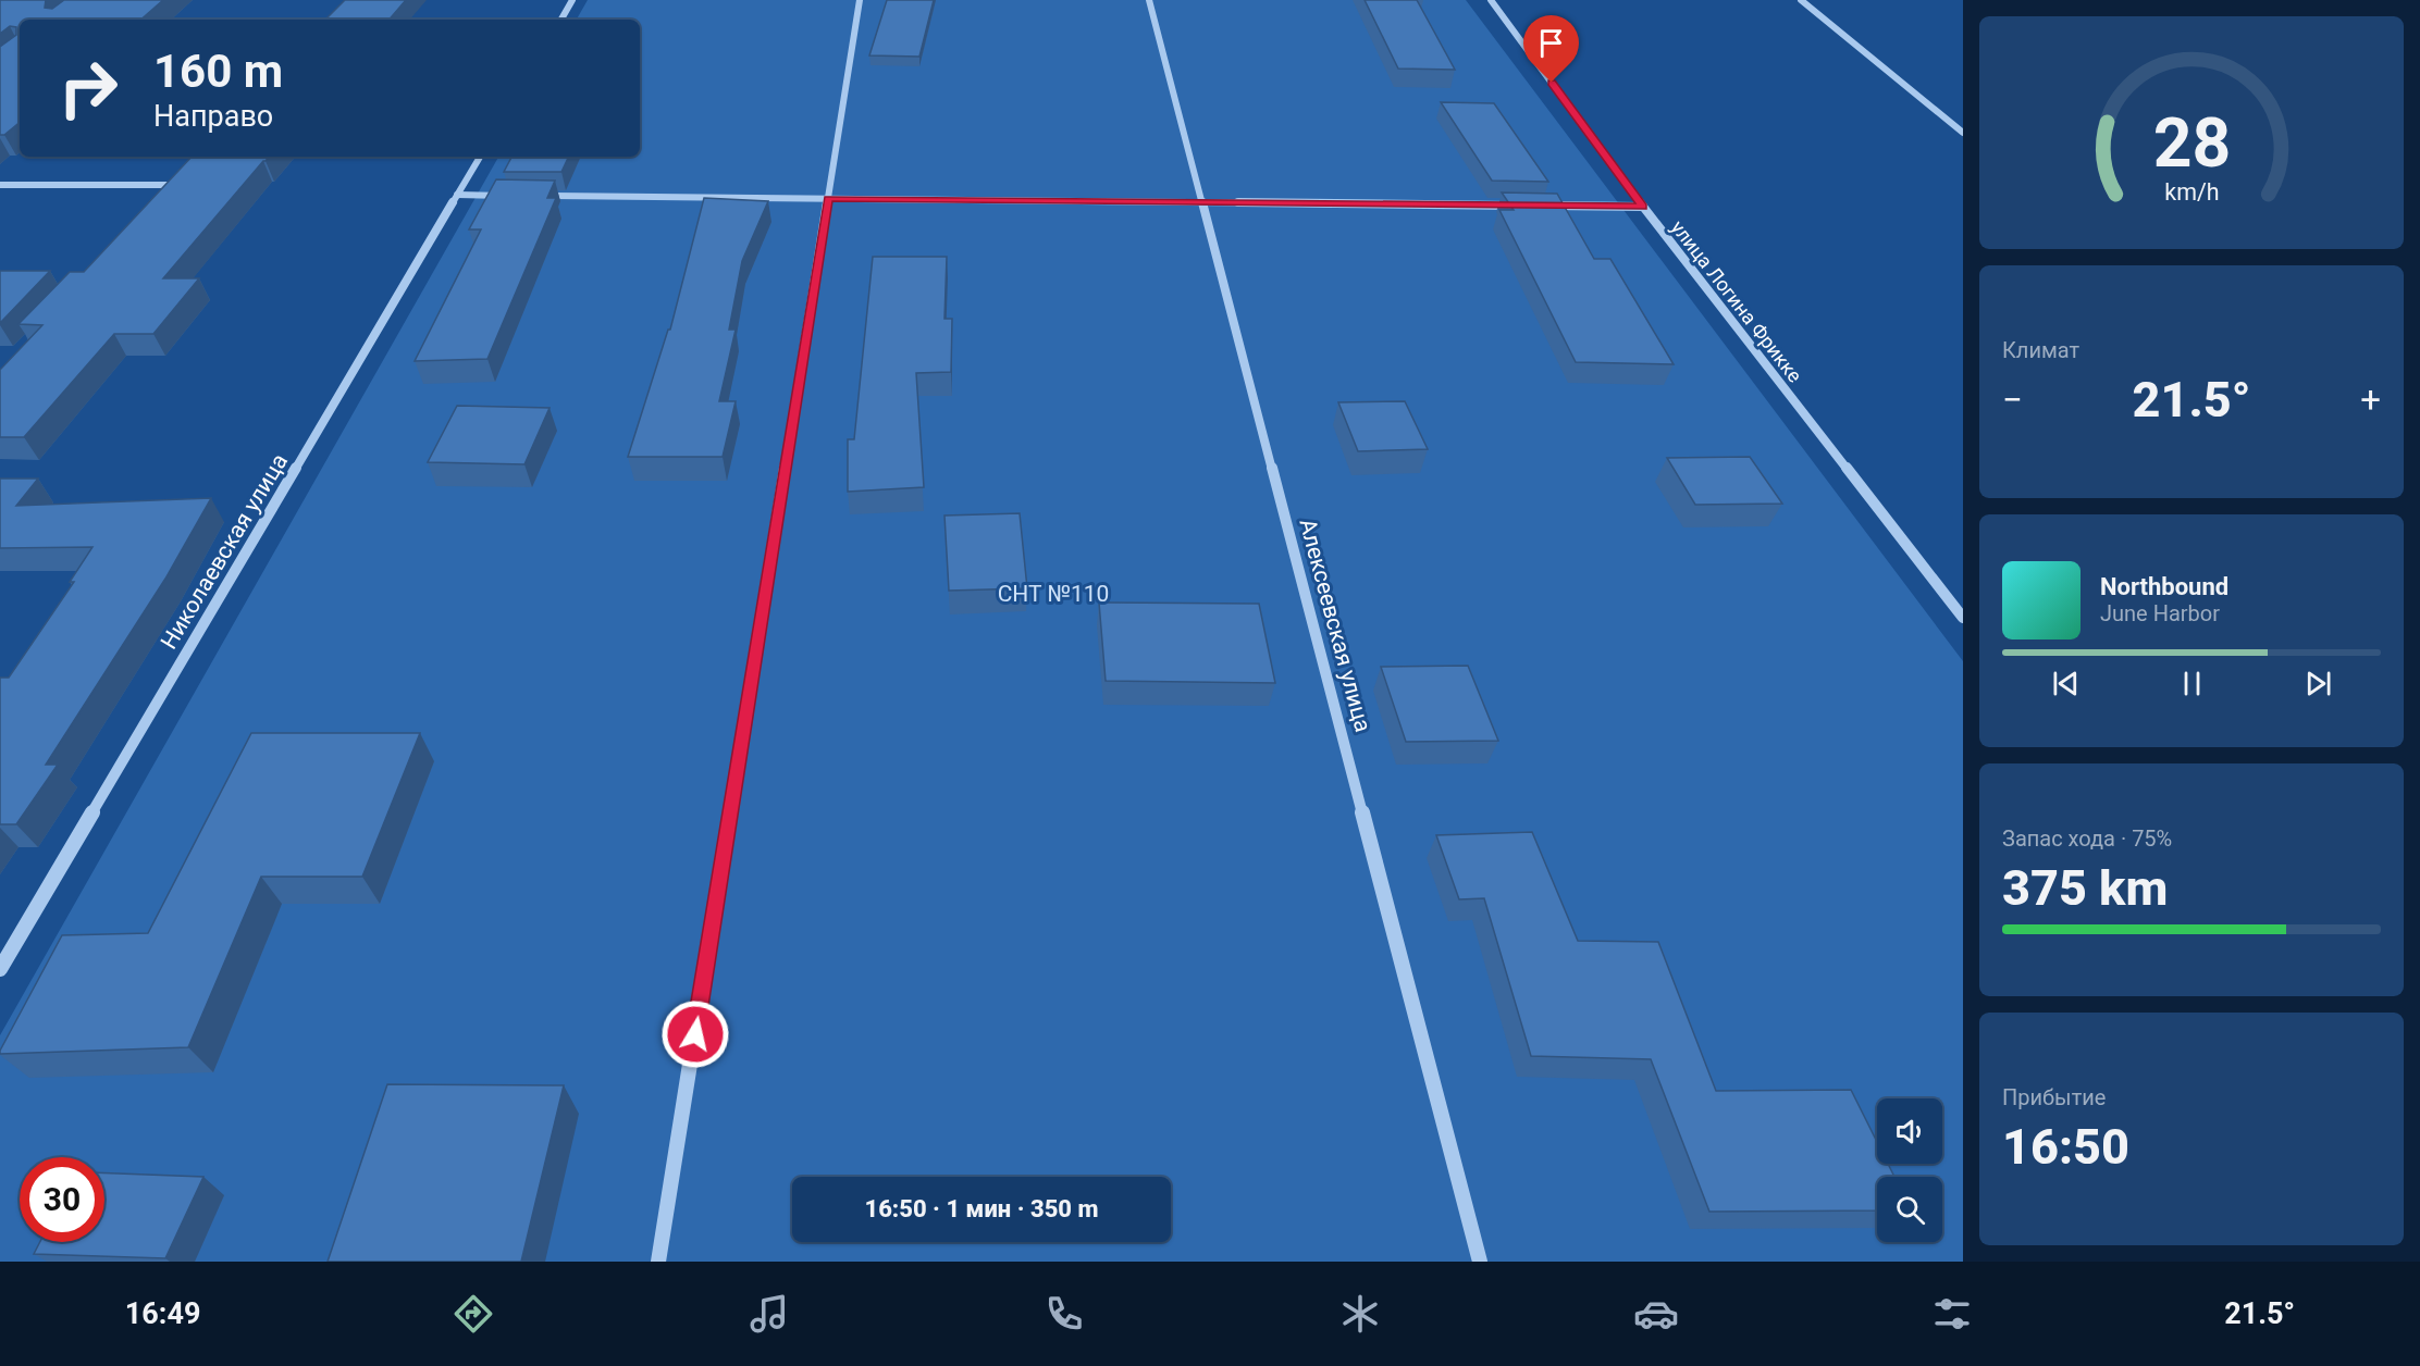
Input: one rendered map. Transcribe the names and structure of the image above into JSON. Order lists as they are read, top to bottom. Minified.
{"streets":{"street":["улица Логина Фрикке","Николаевская улица","Алексеевская улица"]},"parks":["СНТ №110"],"page":{"turn":["160 m","Направо"],"tile":["Климат",["Запас хода · 75%","375 km"],["Прибытие","16:50"]],"heat":["−","21.5°","+"],"song":["Northbound","June Harbor"],"limit":"30","trip":"16:50 · 1 мин · 350 m","tabs":["16:49","21.5°"],"gauge":["28","km/h"]}}
